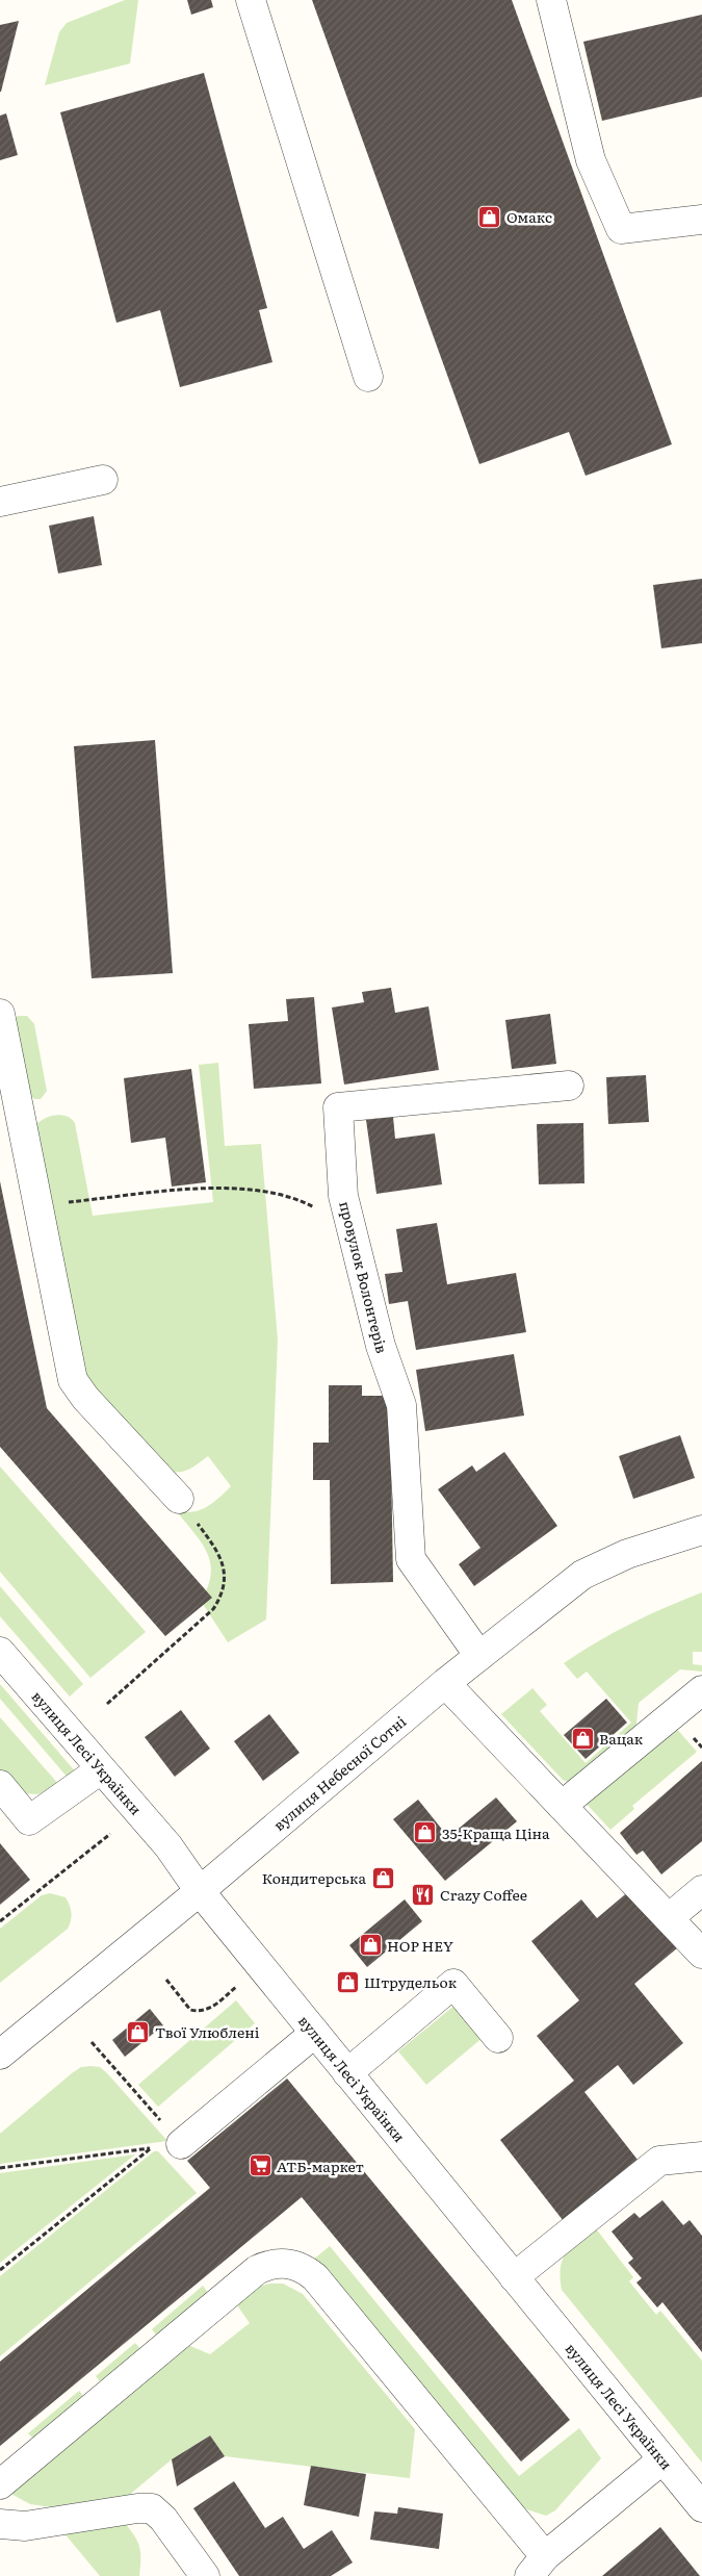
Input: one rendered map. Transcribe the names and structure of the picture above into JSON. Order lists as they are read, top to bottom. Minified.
{"streets":{"street":["провулок Волонтерів","вулиця Лесі Українки","вулиця Небесної Сотні"]},"crossings":[["провулок Волонтерів","вулиця Небесної Сотні"],["вулиця Лесі Українки","вулиця Небесної Сотні"]],"places":{"shop":["Омакс","Вацак","35-Краща Ціна","Кондитерська","HOP HEY","Штрудельок","Твої Улюблені"],"restaurant":["Crazy Coffee"],"supermarket":["АТБ-маркет"]}}
